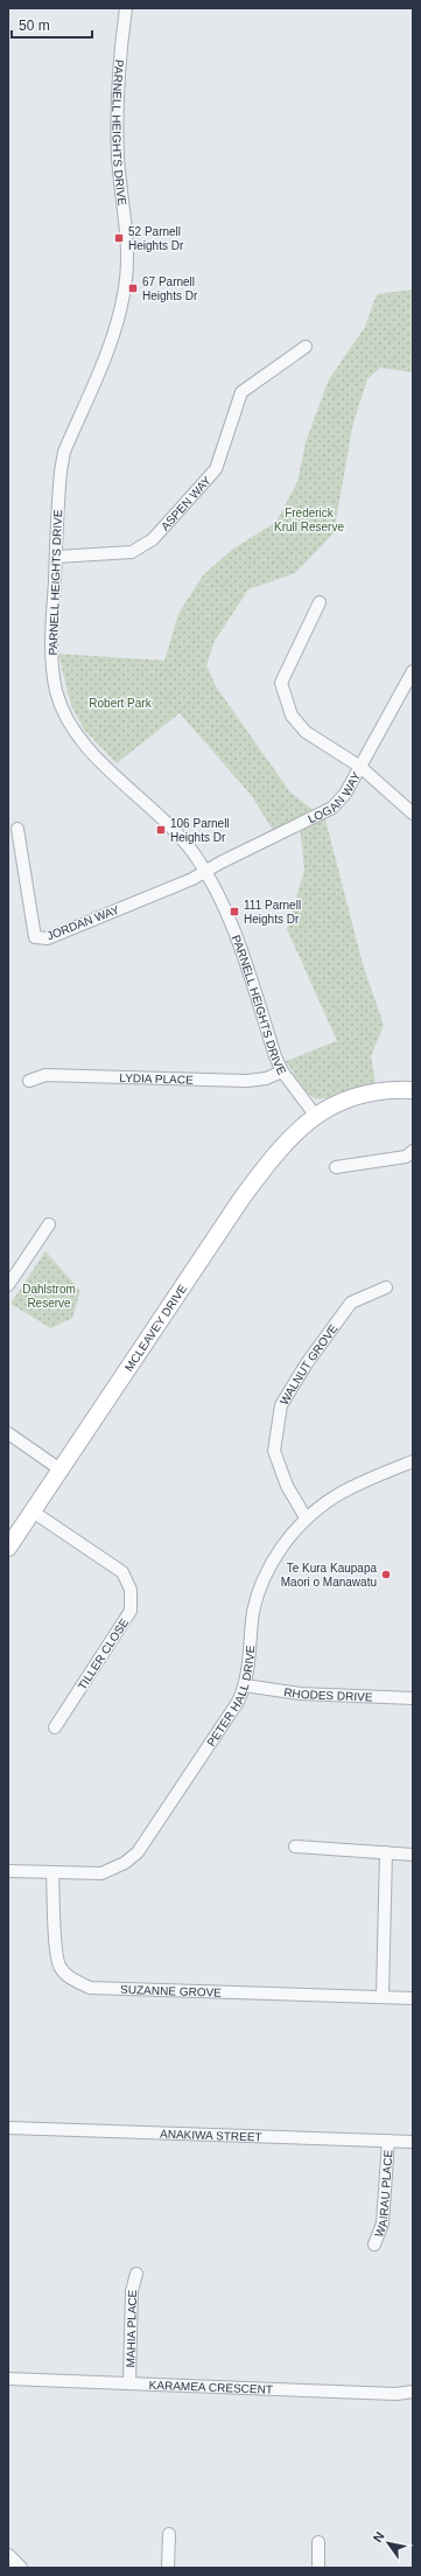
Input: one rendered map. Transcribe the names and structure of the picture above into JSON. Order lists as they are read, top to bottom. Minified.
{"streets":{"main road":["MCLEAVEY DRIVE"],"street":["PARNELL HEIGHTS DRIVE","ASPEN WAY","LOGAN WAY","JORDAN WAY","LYDIA PLACE","WALNUT GROVE","TILLER CLOSE","PETER HALL DRIVE","RHODES DRIVE","SUZANNE GROVE","ANAKIWA STREET","WAIRAU PLACE","MAHIA PLACE","KARAMEA CRESCENT"]},"crossings":[["PARNELL HEIGHTS DRIVE","ASPEN WAY"],["PARNELL HEIGHTS DRIVE","LOGAN WAY"],["PARNELL HEIGHTS DRIVE","JORDAN WAY"],["PARNELL HEIGHTS DRIVE","LYDIA PLACE"],["PARNELL HEIGHTS DRIVE","MCLEAVEY DRIVE"],["LOGAN WAY","JORDAN WAY"],["MCLEAVEY DRIVE","TILLER CLOSE"],["WALNUT GROVE","PETER HALL DRIVE"],["PETER HALL DRIVE","RHODES DRIVE"],["PETER HALL DRIVE","SUZANNE GROVE"],["ANAKIWA STREET","WAIRAU PLACE"],["MAHIA PLACE","KARAMEA CRESCENT"]],"parks":["Frederick Krull Reserve","Robert Park","Dahlstrom Reserve"],"places":{"transit":["52 Parnell Heights Dr","67 Parnell Heights Dr","106 Parnell Heights Dr","111 Parnell Heights Dr"],"other":["Te Kura Kaupapa Maori o Manawatu"]},"scale_bar":"50 m","north":"top left"}
